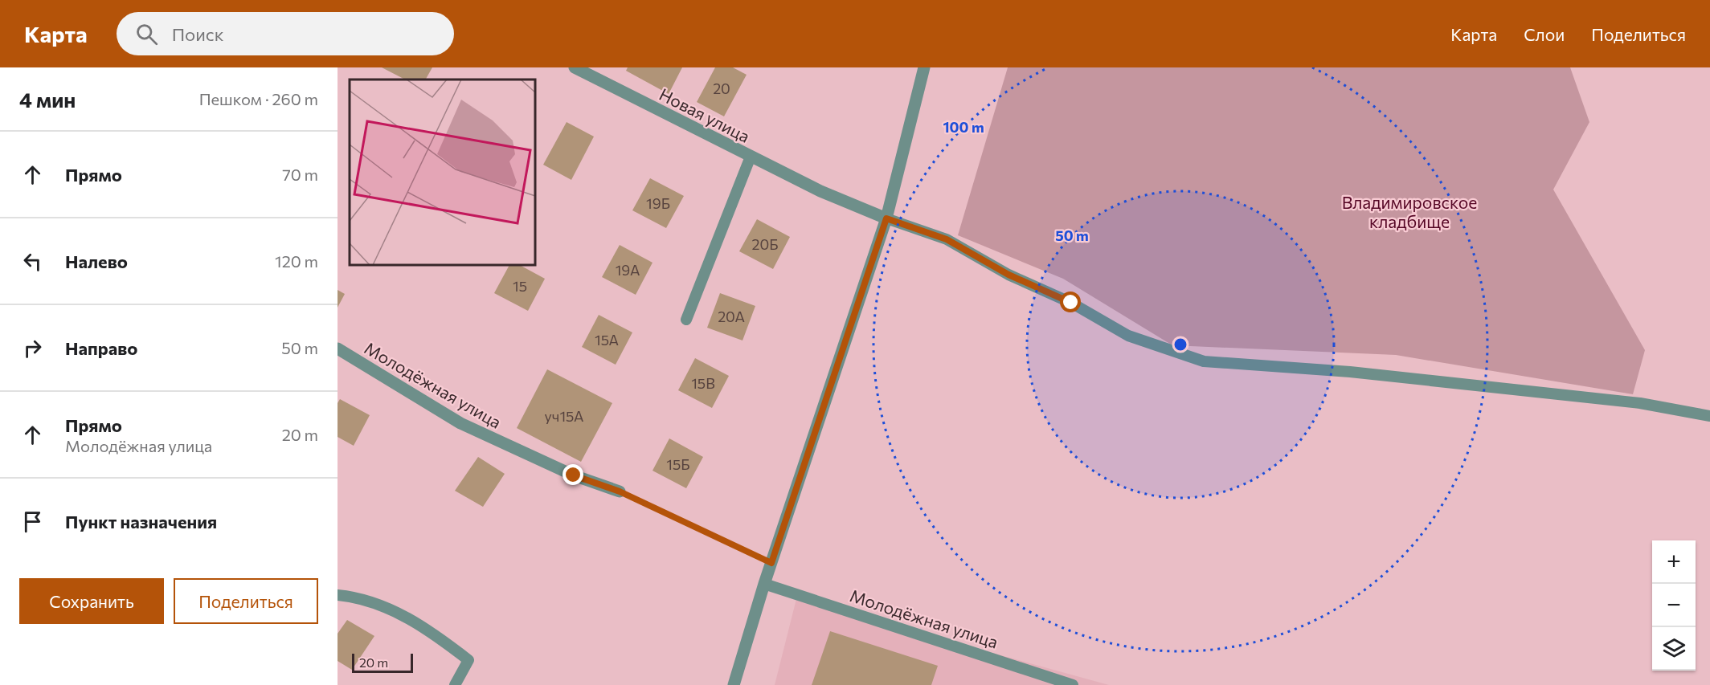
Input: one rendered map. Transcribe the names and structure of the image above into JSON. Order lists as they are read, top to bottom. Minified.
{"streets":{"street":["Новая улица","Молодёжная улица"]},"parks":["Владимировское кладбище"],"house_numbers":["20","19Б","20Б","19А","15","20А","15А","15В","уч15А","15Б"],"scale_bar":"20 m","page":{"header":"Карта","search":"Поиск","nav":["Карта","Слои","Поделиться"],"heading":["4 мин","Пешком · 260 m"],"list":[["Прямо","70 m"],["Налево","120 m"],["Направо","50 m"],["Прямо","Молодёжная улица","20 m"],"Пункт назначения"],"map_buttons":["+","−"],"buttons":["Сохранить","Поделиться"],"scale":"20 m"},"rings":["100 m","50 m"]}
